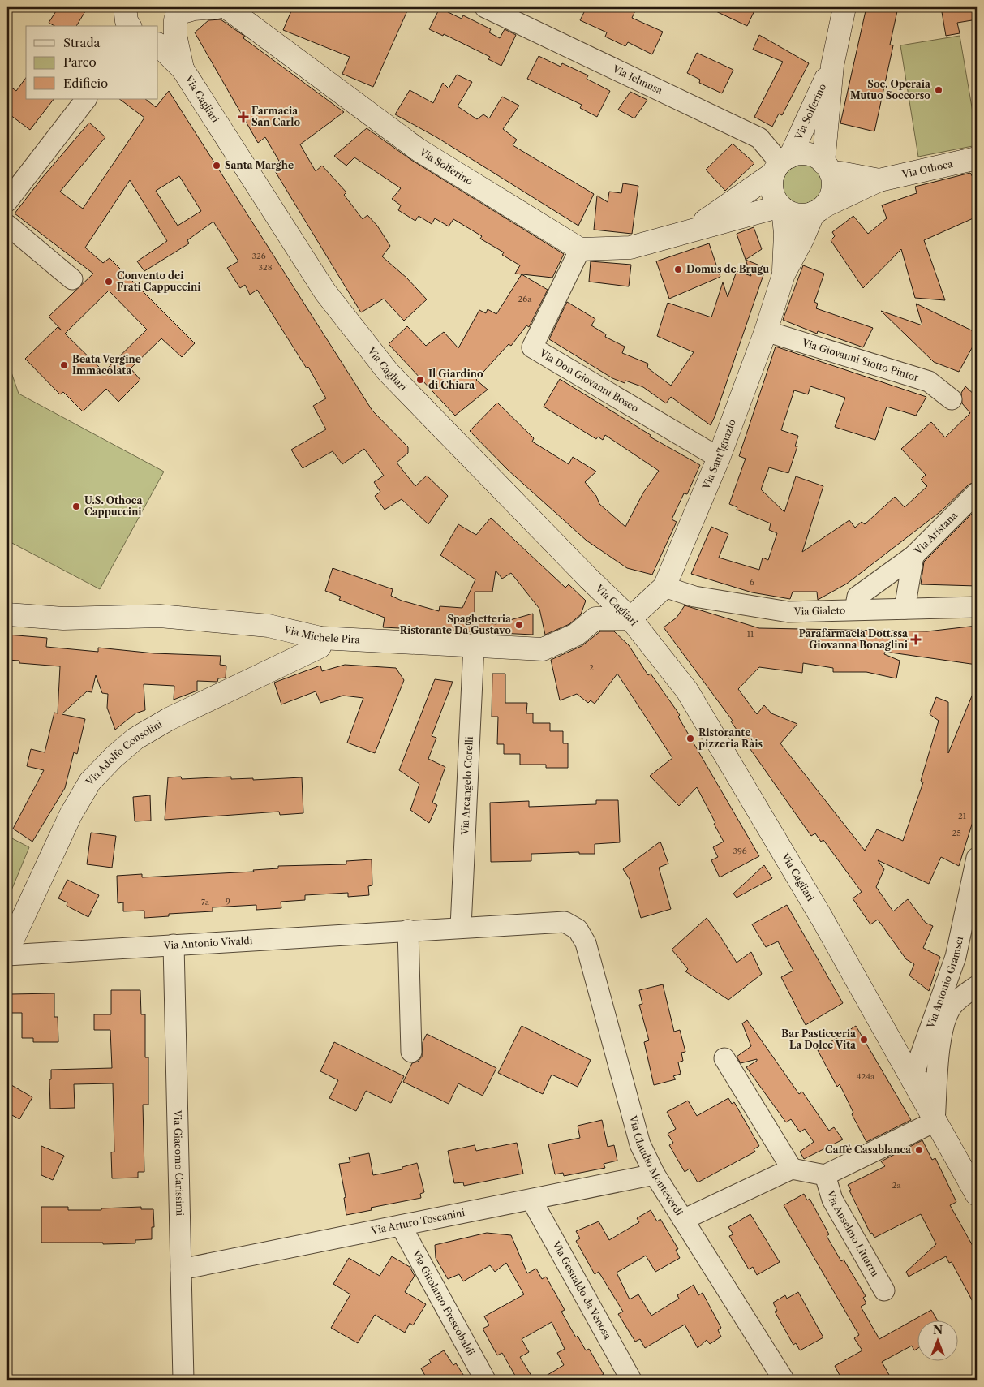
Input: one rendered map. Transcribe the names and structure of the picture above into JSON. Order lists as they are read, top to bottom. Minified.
{"streets":{"main road":["Via Cagliari","Via Solferino","Via Othoca","Via Sant'Ignazio","Via Michele Pira","Via Adolfo Consolini"],"street":["Via Ichnusa","Via Giovanni Siotto Pintor","Via Don Giovanni Bosco","Via Aristana","Via Gialeto","Via Arcangelo Corelli","Via Antonio Vivaldi","Via Antonio Gramsci","Via Giacomo Carissimi","Via Claudio Monteverdi","Via Arturo Toscanini","Via Anselmo Littarru","Via Gesualdo da Venosa","Via Girolamo Frescobaldi"]},"crossings":[["Via Ichnusa","Via Solferino"],["Via Ichnusa","Via Othoca"],["Via Ichnusa","Via Sant'Ignazio"],["Via Cagliari","Via Sant'Ignazio"],["Via Cagliari","Via Michele Pira"],["Via Cagliari","Via Antonio Gramsci"],["Via Solferino","Via Othoca"],["Via Solferino","Via Don Giovanni Bosco"],["Via Solferino","Via Sant'Ignazio"],["Via Othoca","Via Sant'Ignazio"],["Via Giovanni Siotto Pintor","Via Sant'Ignazio"],["Via Don Giovanni Bosco","Via Sant'Ignazio"],["Via Sant'Ignazio","Via Gialeto"],["Via Sant'Ignazio","Via Michele Pira"],["Via Aristana","Via Gialeto"],["Via Michele Pira","Via Adolfo Consolini"],["Via Michele Pira","Via Arcangelo Corelli"],["Via Arcangelo Corelli","Via Antonio Vivaldi"],["Via Antonio Vivaldi","Via Giacomo Carissimi"],["Via Antonio Vivaldi","Via Claudio Monteverdi"],["Via Giacomo Carissimi","Via Arturo Toscanini"],["Via Claudio Monteverdi","Via Arturo Toscanini"],["Via Arturo Toscanini","Via Gesualdo da Venosa"],["Via Arturo Toscanini","Via Girolamo Frescobaldi"]],"places":{"other":["Soc. Operaia Mutuo Soccorso","Santa Marghe","Domus de Brugu","Convento dei Frati Cappuccini","Beata Vergine Immacolata","Il Giardino di Chiara","U.S. Othoca Cappuccini","Spaghetteria Ristorante Da Gustavo","Ristorante pizzeria Ràis","Bar Pasticceria La Dolce Vita","Caffè Casablanca"],"health":["Farmacia San Carlo","Parafarmacia Dott.ssa Giovanna Bonaglini"]},"house_numbers":["326","328","26a","6","11","2","21","25","396","9","7a","424a","2a"],"legend":["Strada","Parco","Edificio"],"north":"top"}
